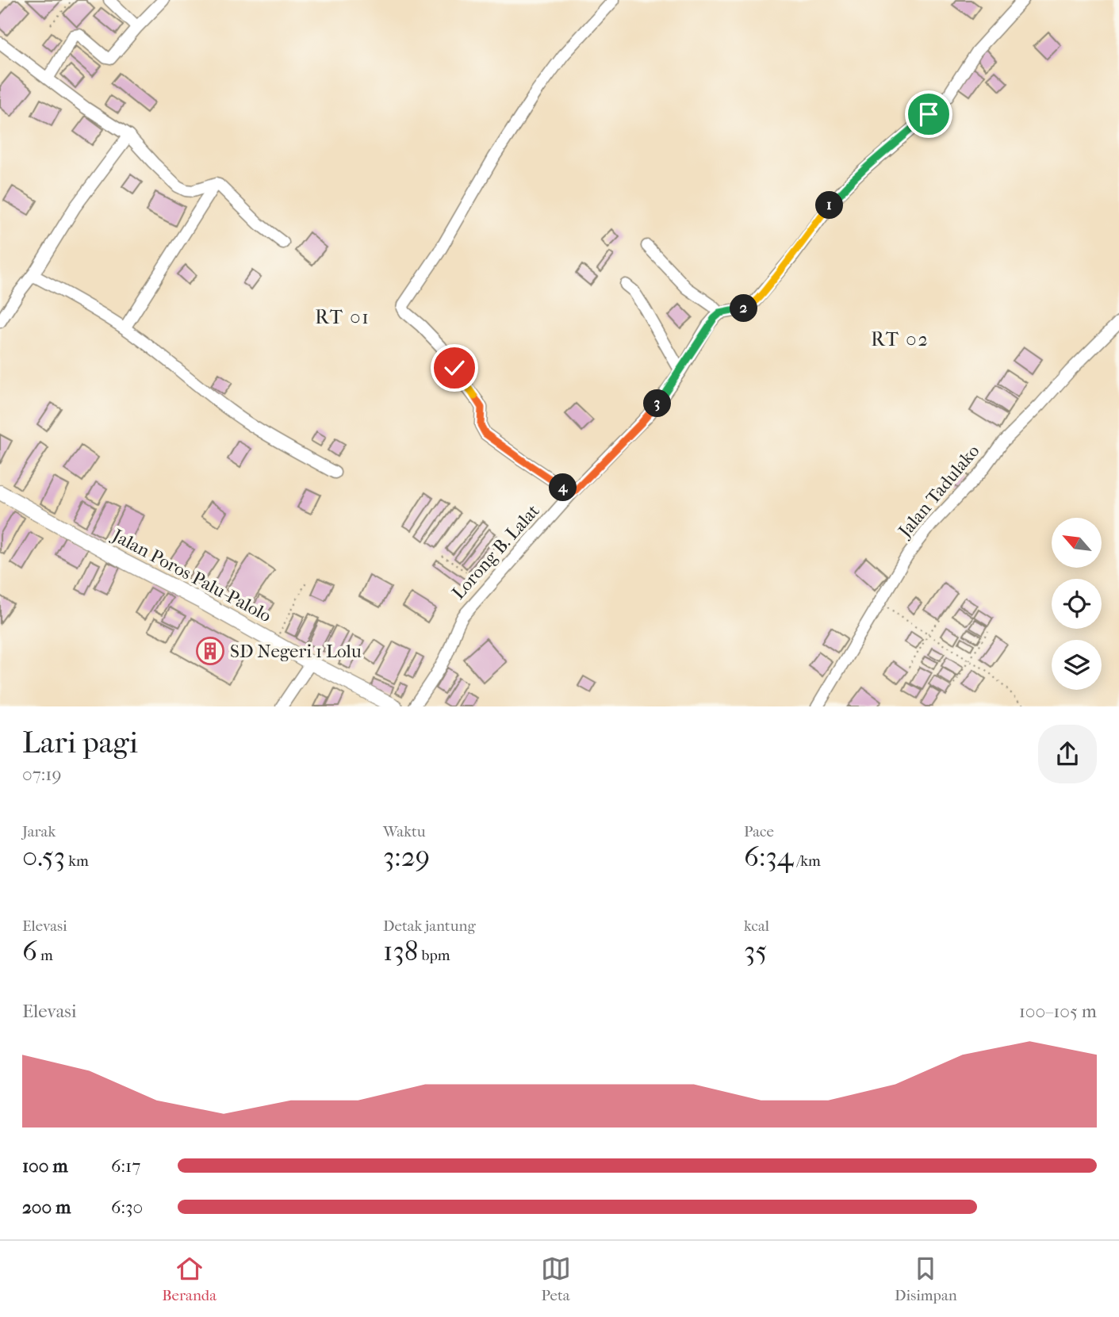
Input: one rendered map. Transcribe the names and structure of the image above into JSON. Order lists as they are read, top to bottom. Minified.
{"streets":{"main road":["Jalan Poros Palu-Palolo"],"street":["Jalan Tadulako","Lorong B. Lalat"]},"districts":["RT 01","RT 02"],"places":{"building":["SD Negeri 1 Lolu"]},"north":"top left","page":{"pins":["1","2","3","4"],"heading":["Lari pagi","07:19"],"stats":[["Jarak","0.53 km"],["Waktu","3:29"],["Pace","6:34 /km"],["Elevasi","6 m"],["Detak jantung","138 bpm"],["kcal","35"]],"chart":["Elevasi","100–105 m"],"list":[{"name":"100 m","note":"6:17"},{"name":"200 m","note":"6:30"}],"tabs":["Beranda","Peta","Disimpan"]}}
